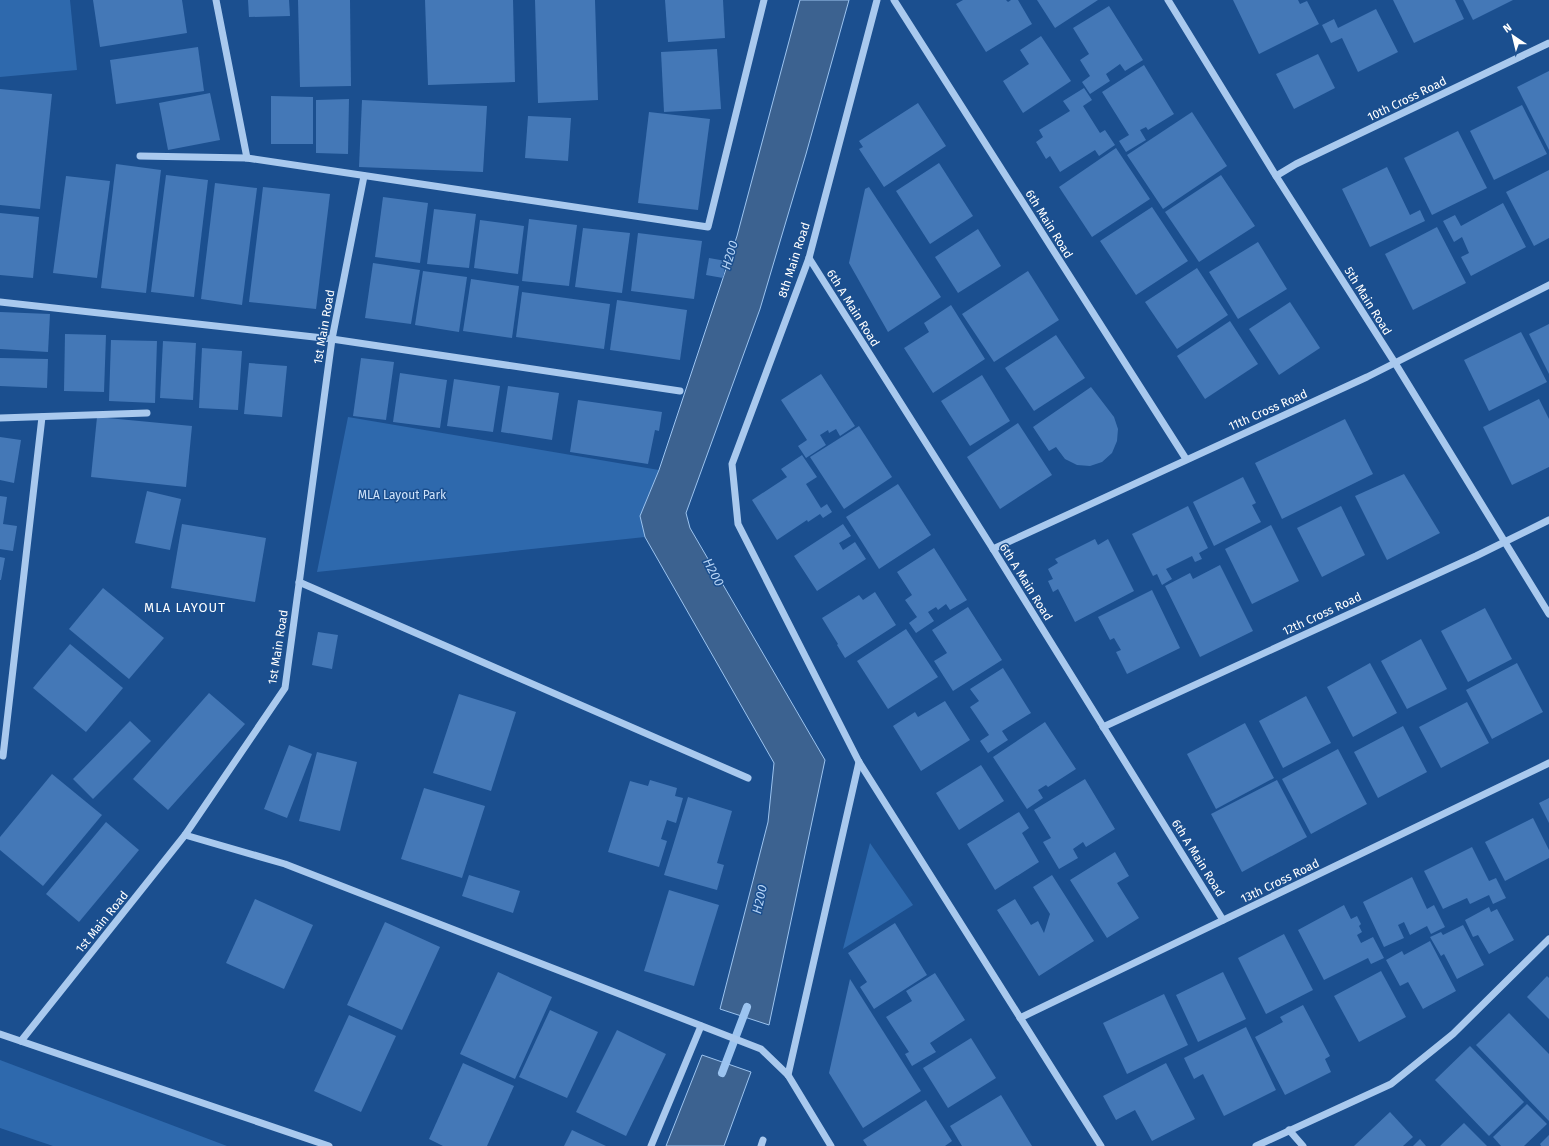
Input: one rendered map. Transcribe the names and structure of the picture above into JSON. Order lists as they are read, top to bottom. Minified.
{"streets":{"street":["10th Cross Road","6th Main Road","8th Main Road","5th Main Road","6th A Main Road","1st Main Road","11th Cross Road","12th Cross Road","13th Cross Road"]},"crossings":[["10th Cross Road","5th Main Road"],["6th Main Road","11th Cross Road"],["8th Main Road","6th A Main Road"],["5th Main Road","11th Cross Road"],["5th Main Road","12th Cross Road"],["6th A Main Road","11th Cross Road"],["6th A Main Road","12th Cross Road"],["6th A Main Road","13th Cross Road"]],"districts":["MLA LAYOUT"],"water":["H200"],"parks":["MLA Layout Park"],"north":"top left"}
